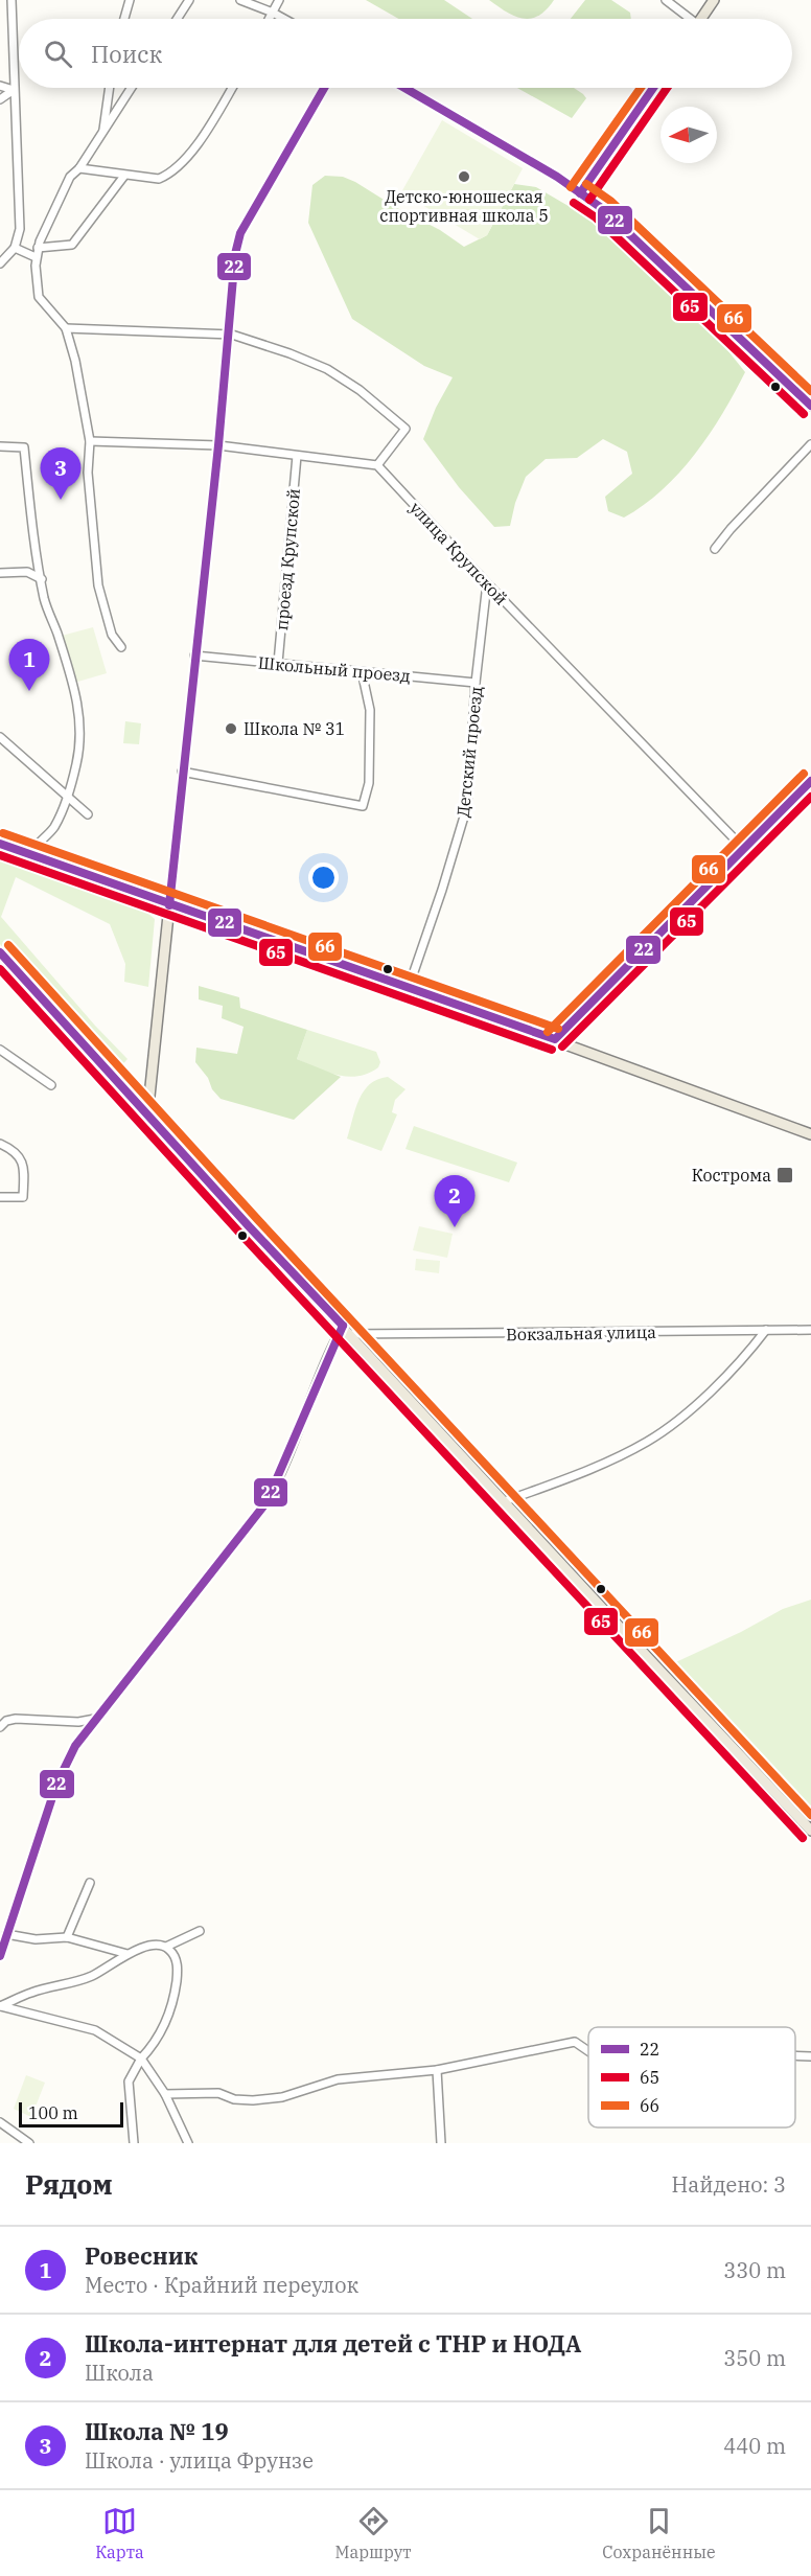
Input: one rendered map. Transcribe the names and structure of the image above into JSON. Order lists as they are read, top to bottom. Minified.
{"streets":{"street":["улица Крупской","проезд Крупской","Школьный проезд","Детский проезд","Вокзальная улица"]},"crossings":[["улица Крупской","Детский проезд"],["проезд Крупской","Школьный проезд"],["Школьный проезд","Детский проезд"]],"places":{"other":["Детско-юношеская спортивная школа 5","Школа № 31"],"transit":["Кострома"]},"lines":["transit line 22","transit line 65","transit line 66"],"legend":["22","65","66"],"scale_bar":"100 m","north":"left","page":{"search":"Поиск","pins":["3","1","2"],"scale":"100 m","heading":["Рядом","Найдено: 3"],"list":[{"mark":"1","name":"Ровесник","note":"Место · Крайний переулок","value":"330 m"},{"mark":"2","name":"Школа-интернат для детей с ТНР и НОДА","note":"Школа","value":"350 m"},{"mark":"3","name":"Школа № 19","note":"Школа · улица Фрунзе","value":"440 m"}],"nav":["Карта","Маршрут","Сохранённые"]}}
